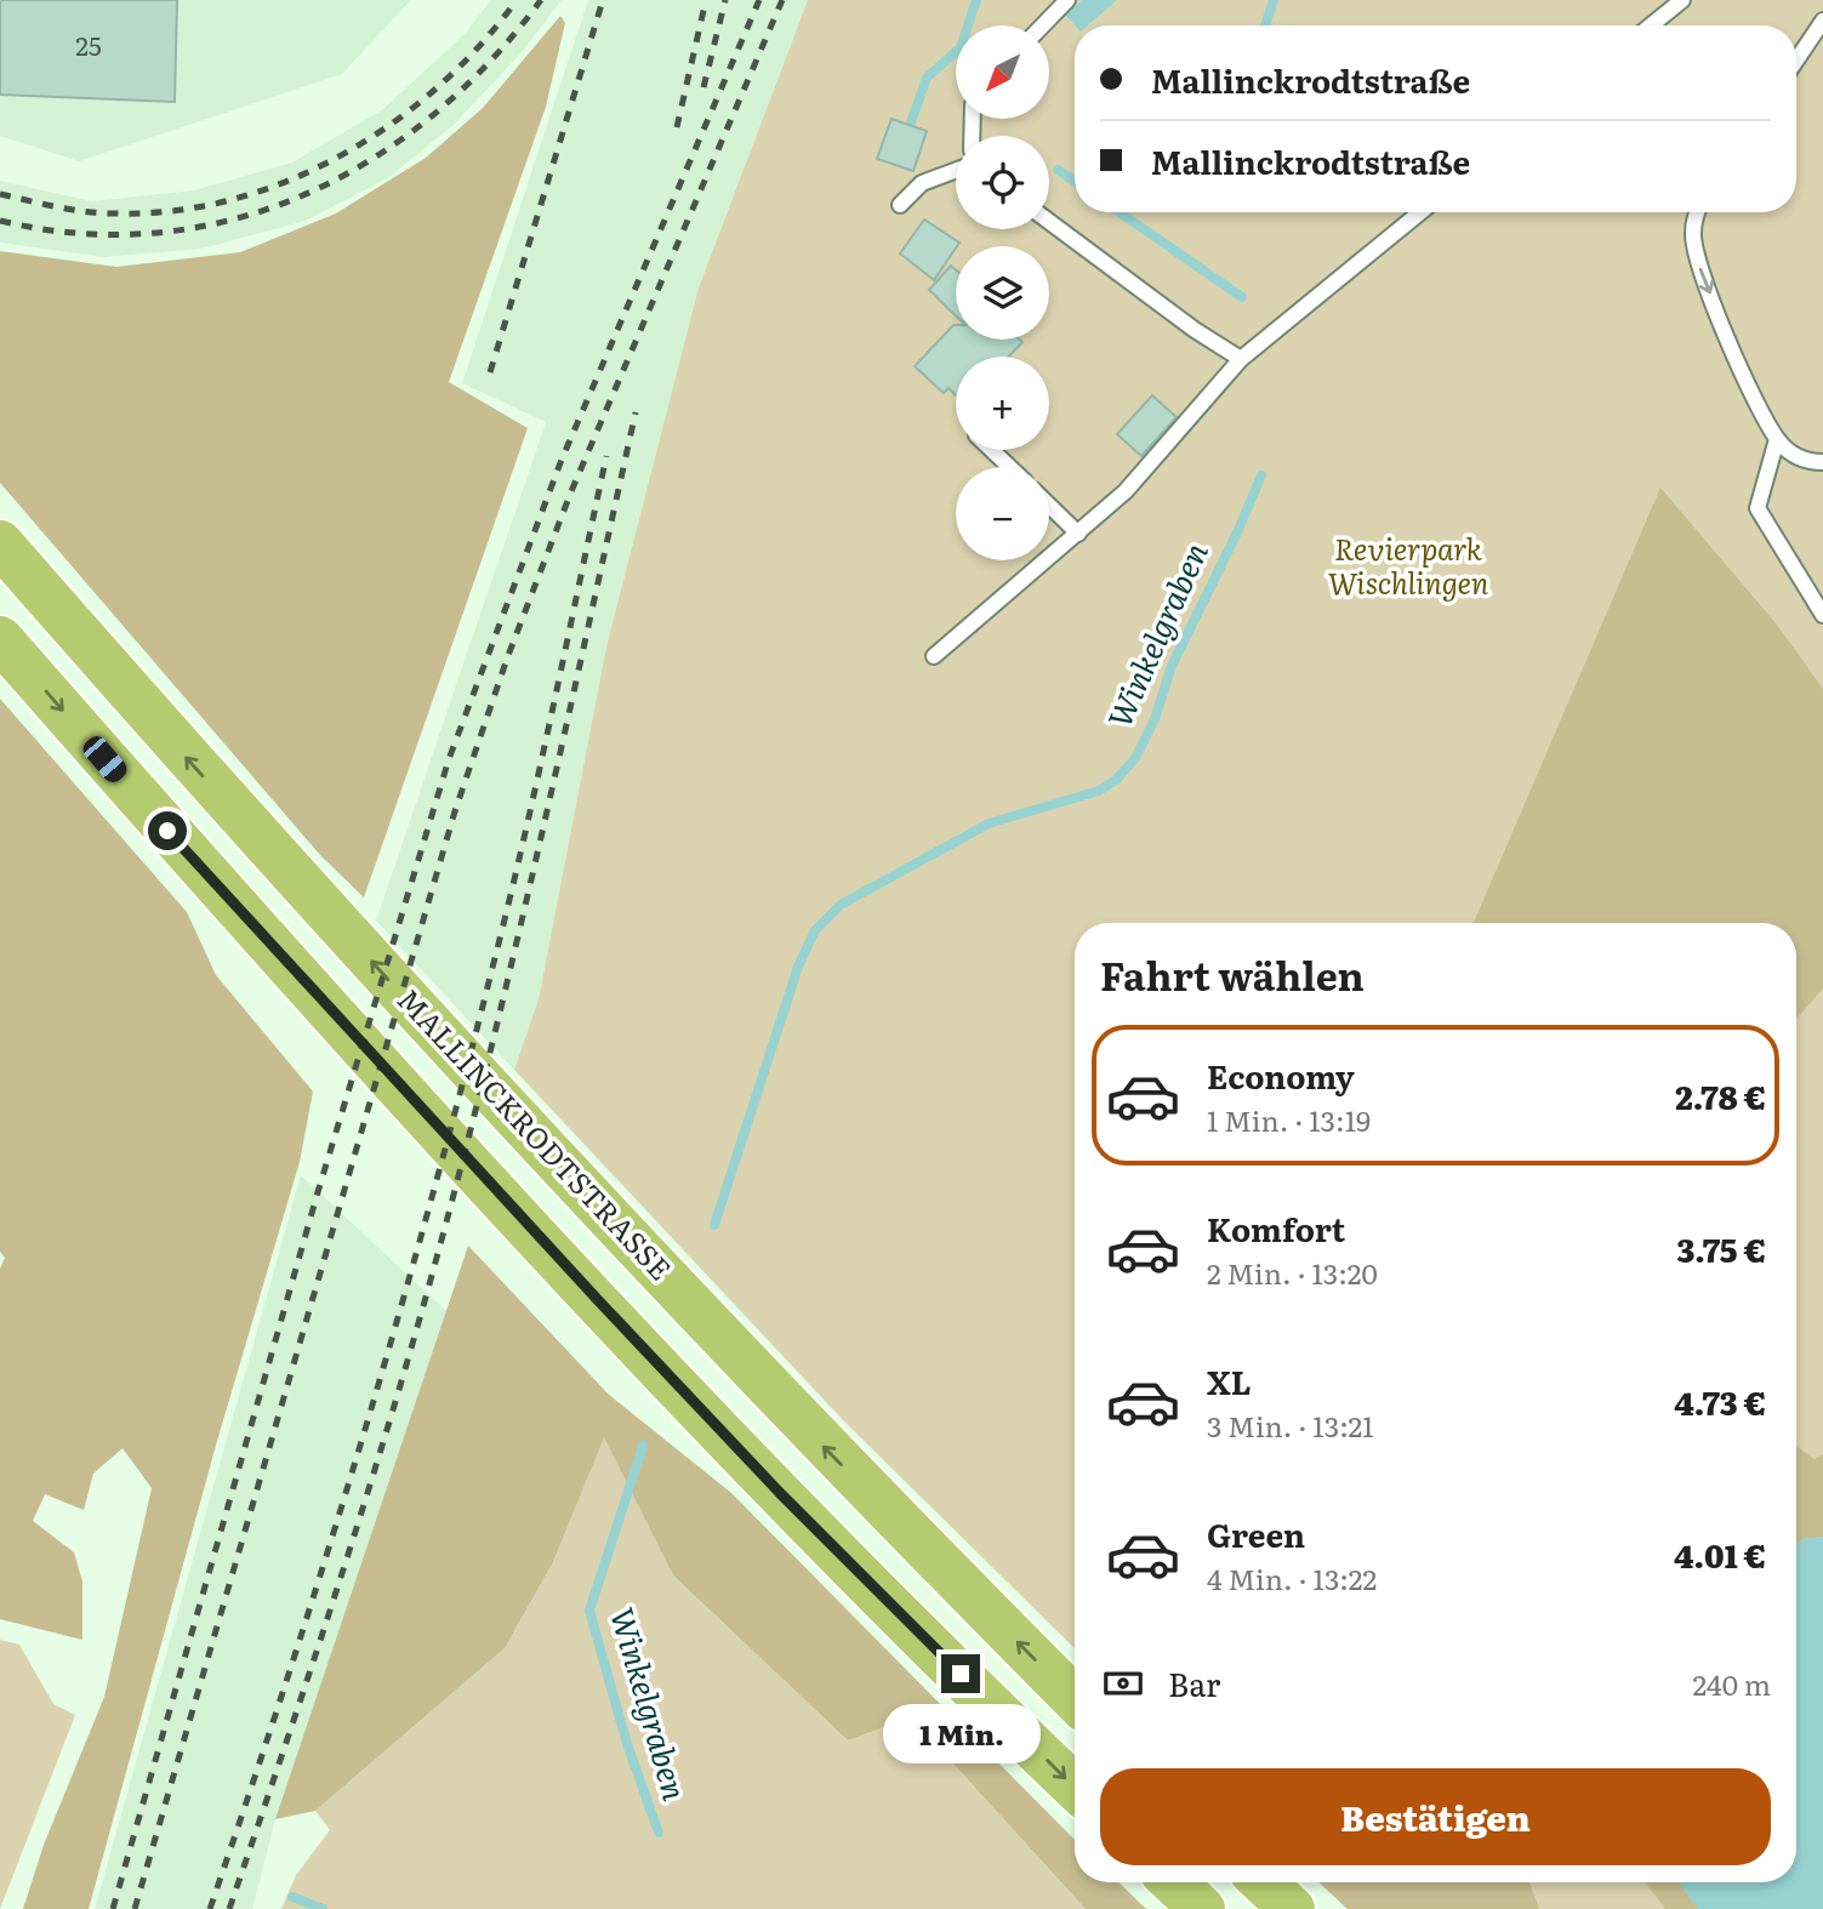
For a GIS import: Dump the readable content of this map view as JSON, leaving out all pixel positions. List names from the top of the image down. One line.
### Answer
{"streets":{"highway":["MALLINCKRODTSTRASSE"]},"water":["Winkelgraben"],"parks":["Revierpark Wischlingen"],"house_numbers":["25"],"north":"bottom left","page":{"map_buttons":["+","−"],"banner":["Mallinckrodtstraße","Mallinckrodtstraße"],"heading":"Fahrt wählen","list":[{"name":"Economy","note":"1 Min. · 13:19","value":"2.78 €"},{"name":"Komfort","note":"2 Min. · 13:20","value":"3.75 €"},{"name":"XL","note":"3 Min. · 13:21","value":"4.73 €"},{"name":"Green","note":"4 Min. · 13:22","value":"4.01 €"}],"pay":["Bar","240 m"],"bubble":"1 Min.","buttons":"Bestätigen"}}
